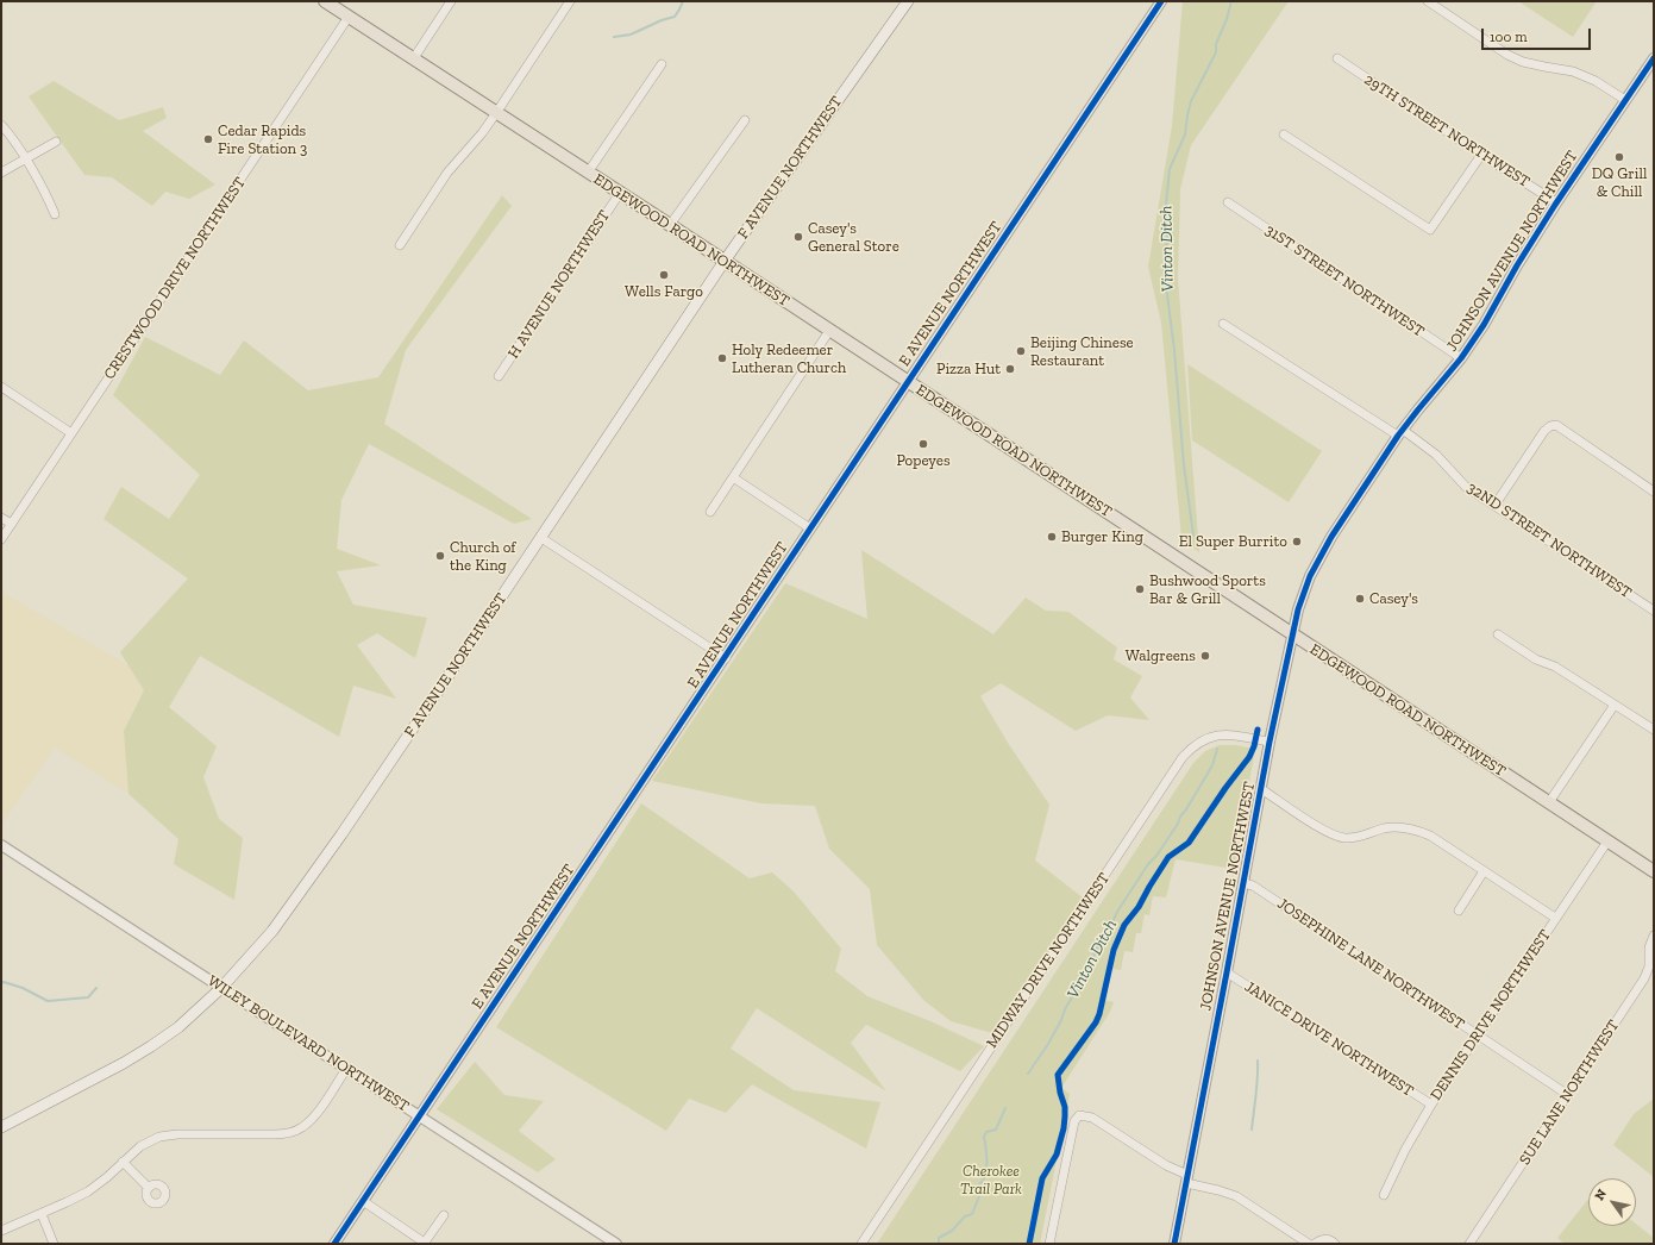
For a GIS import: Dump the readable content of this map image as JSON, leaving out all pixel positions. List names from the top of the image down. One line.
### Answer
{"streets":{"main road":["F AVENUE NORTHWEST","EDGEWOOD ROAD NORTHWEST"],"street":["29TH STREET NORTHWEST","JOHNSON AVENUE NORTHWEST","CRESTWOOD DRIVE NORTHWEST","31ST STREET NORTHWEST","H AVENUE NORTHWEST","E AVENUE NORTHWEST","32ND STREET NORTHWEST","MIDWAY DRIVE NORTHWEST","JOSEPHINE LANE NORTHWEST","DENNIS DRIVE NORTHWEST","JANICE DRIVE NORTHWEST","WILEY BOULEVARD NORTHWEST","SUE LANE NORTHWEST"]},"crossings":[["29TH STREET NORTHWEST","JOHNSON AVENUE NORTHWEST"],["F AVENUE NORTHWEST","EDGEWOOD ROAD NORTHWEST"],["F AVENUE NORTHWEST","WILEY BOULEVARD NORTHWEST"],["EDGEWOOD ROAD NORTHWEST","JOHNSON AVENUE NORTHWEST"],["EDGEWOOD ROAD NORTHWEST","CRESTWOOD DRIVE NORTHWEST"],["EDGEWOOD ROAD NORTHWEST","H AVENUE NORTHWEST"],["EDGEWOOD ROAD NORTHWEST","E AVENUE NORTHWEST"],["EDGEWOOD ROAD NORTHWEST","DENNIS DRIVE NORTHWEST"],["JOHNSON AVENUE NORTHWEST","31ST STREET NORTHWEST"],["JOHNSON AVENUE NORTHWEST","32ND STREET NORTHWEST"],["JOHNSON AVENUE NORTHWEST","MIDWAY DRIVE NORTHWEST"],["JOHNSON AVENUE NORTHWEST","JOSEPHINE LANE NORTHWEST"],["JOHNSON AVENUE NORTHWEST","JANICE DRIVE NORTHWEST"],["E AVENUE NORTHWEST","WILEY BOULEVARD NORTHWEST"],["JOSEPHINE LANE NORTHWEST","DENNIS DRIVE NORTHWEST"],["JOSEPHINE LANE NORTHWEST","SUE LANE NORTHWEST"],["DENNIS DRIVE NORTHWEST","JANICE DRIVE NORTHWEST"]],"water":["Vinton Ditch"],"parks":["Cherokee Trail Park"],"places":["Cedar Rapids Fire Station 3","DQ Grill & Chill","Casey's General Store","Wells Fargo","Beijing Chinese Restaurant","Holy Redeemer Lutheran Church","Pizza Hut","Popeyes","Burger King","El Super Burrito","Church of the King","Bushwood Sports Bar & Grill","Casey's","Walgreens"],"scale_bar":"100 m","north":"top left"}
